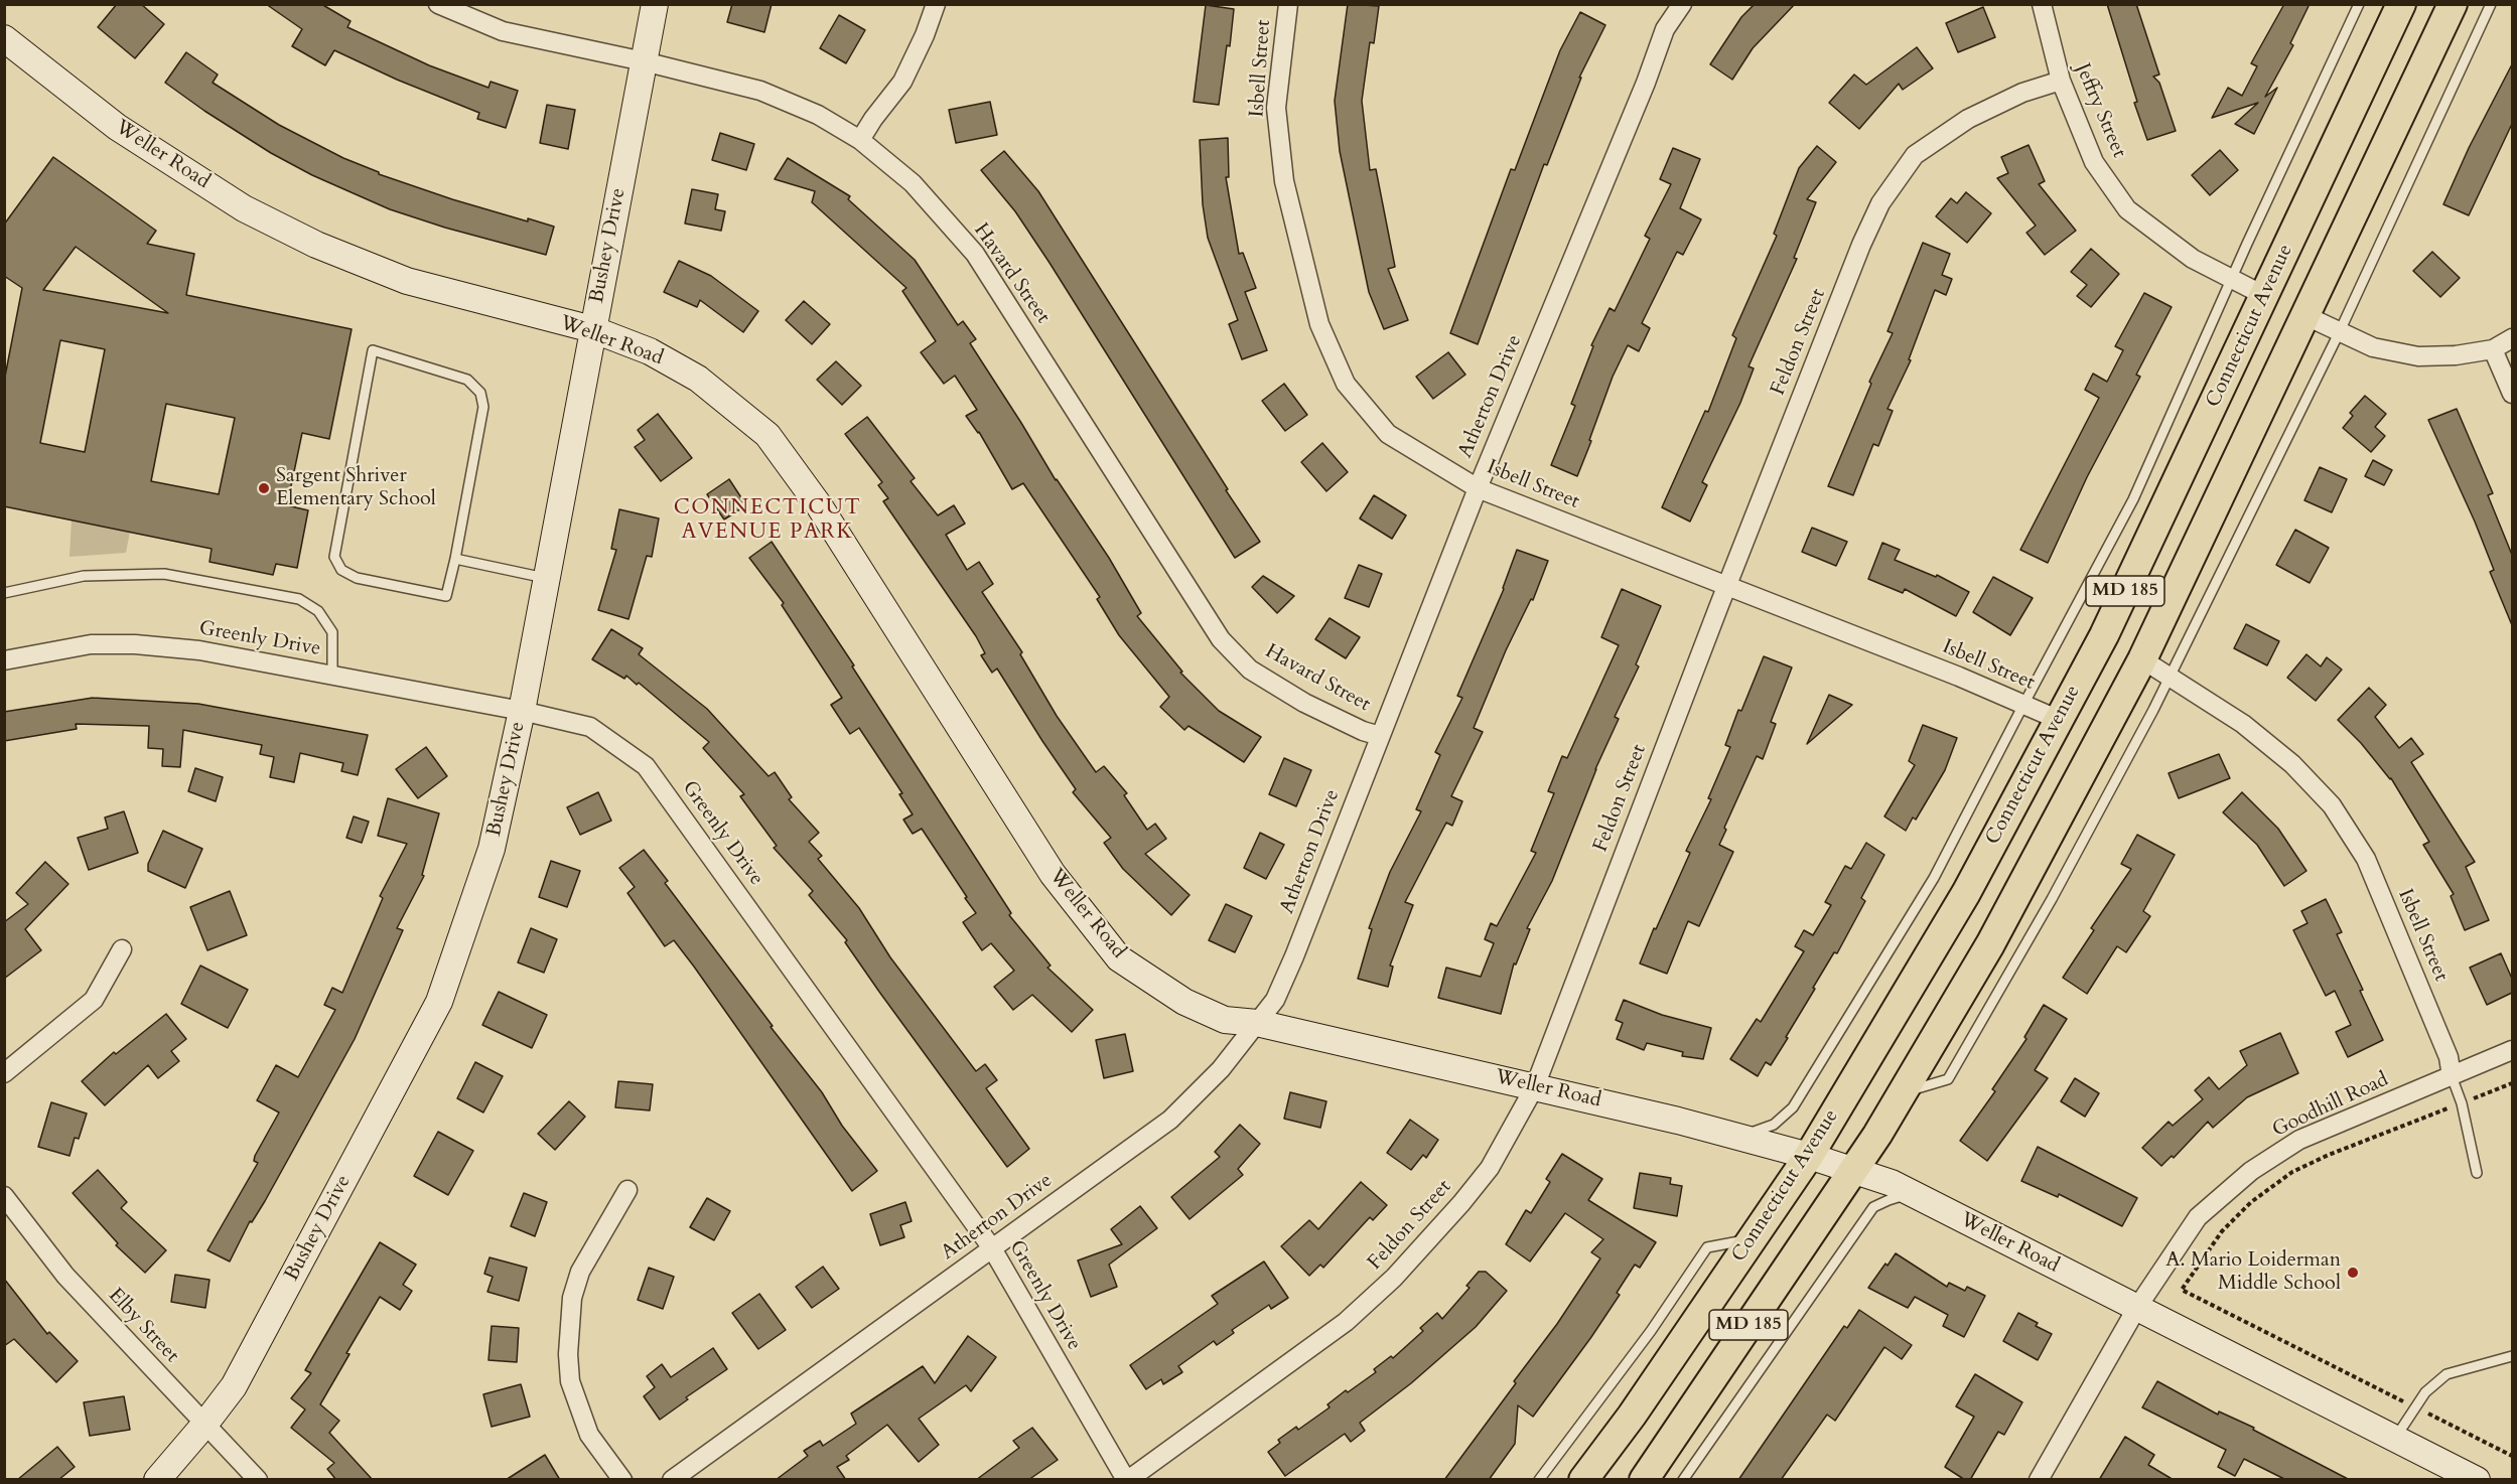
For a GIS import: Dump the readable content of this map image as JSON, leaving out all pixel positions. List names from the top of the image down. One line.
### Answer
{"streets":{"main road":["Connecticut Avenue","MD 185"],"street":["Isbell Street","Jeffry Street","Weller Road","Bushey Drive","Havard Street","Feldon Street","Atherton Drive","Greenly Drive","Goodhill Road","Elby Street"]},"crossings":[["Isbell Street","Connecticut Avenue"],["Isbell Street","Feldon Street"],["Isbell Street","Atherton Drive"],["Isbell Street","MD 185"],["Isbell Street","Goodhill Road"],["Jeffry Street","Connecticut Avenue"],["Jeffry Street","Feldon Street"],["Weller Road","Bushey Drive"],["Weller Road","Connecticut Avenue"],["Weller Road","Feldon Street"],["Weller Road","Atherton Drive"],["Weller Road","MD 185"],["Weller Road","Goodhill Road"],["Bushey Drive","Havard Street"],["Bushey Drive","Greenly Drive"],["Bushey Drive","Elby Street"],["Havard Street","Atherton Drive"],["Feldon Street","Greenly Drive"],["Atherton Drive","Greenly Drive"]],"districts":["CONNECTICUT AVENUE PARK"],"places":["Sargent Shriver Elementary School","A. Mario Loiderman Middle School"]}
